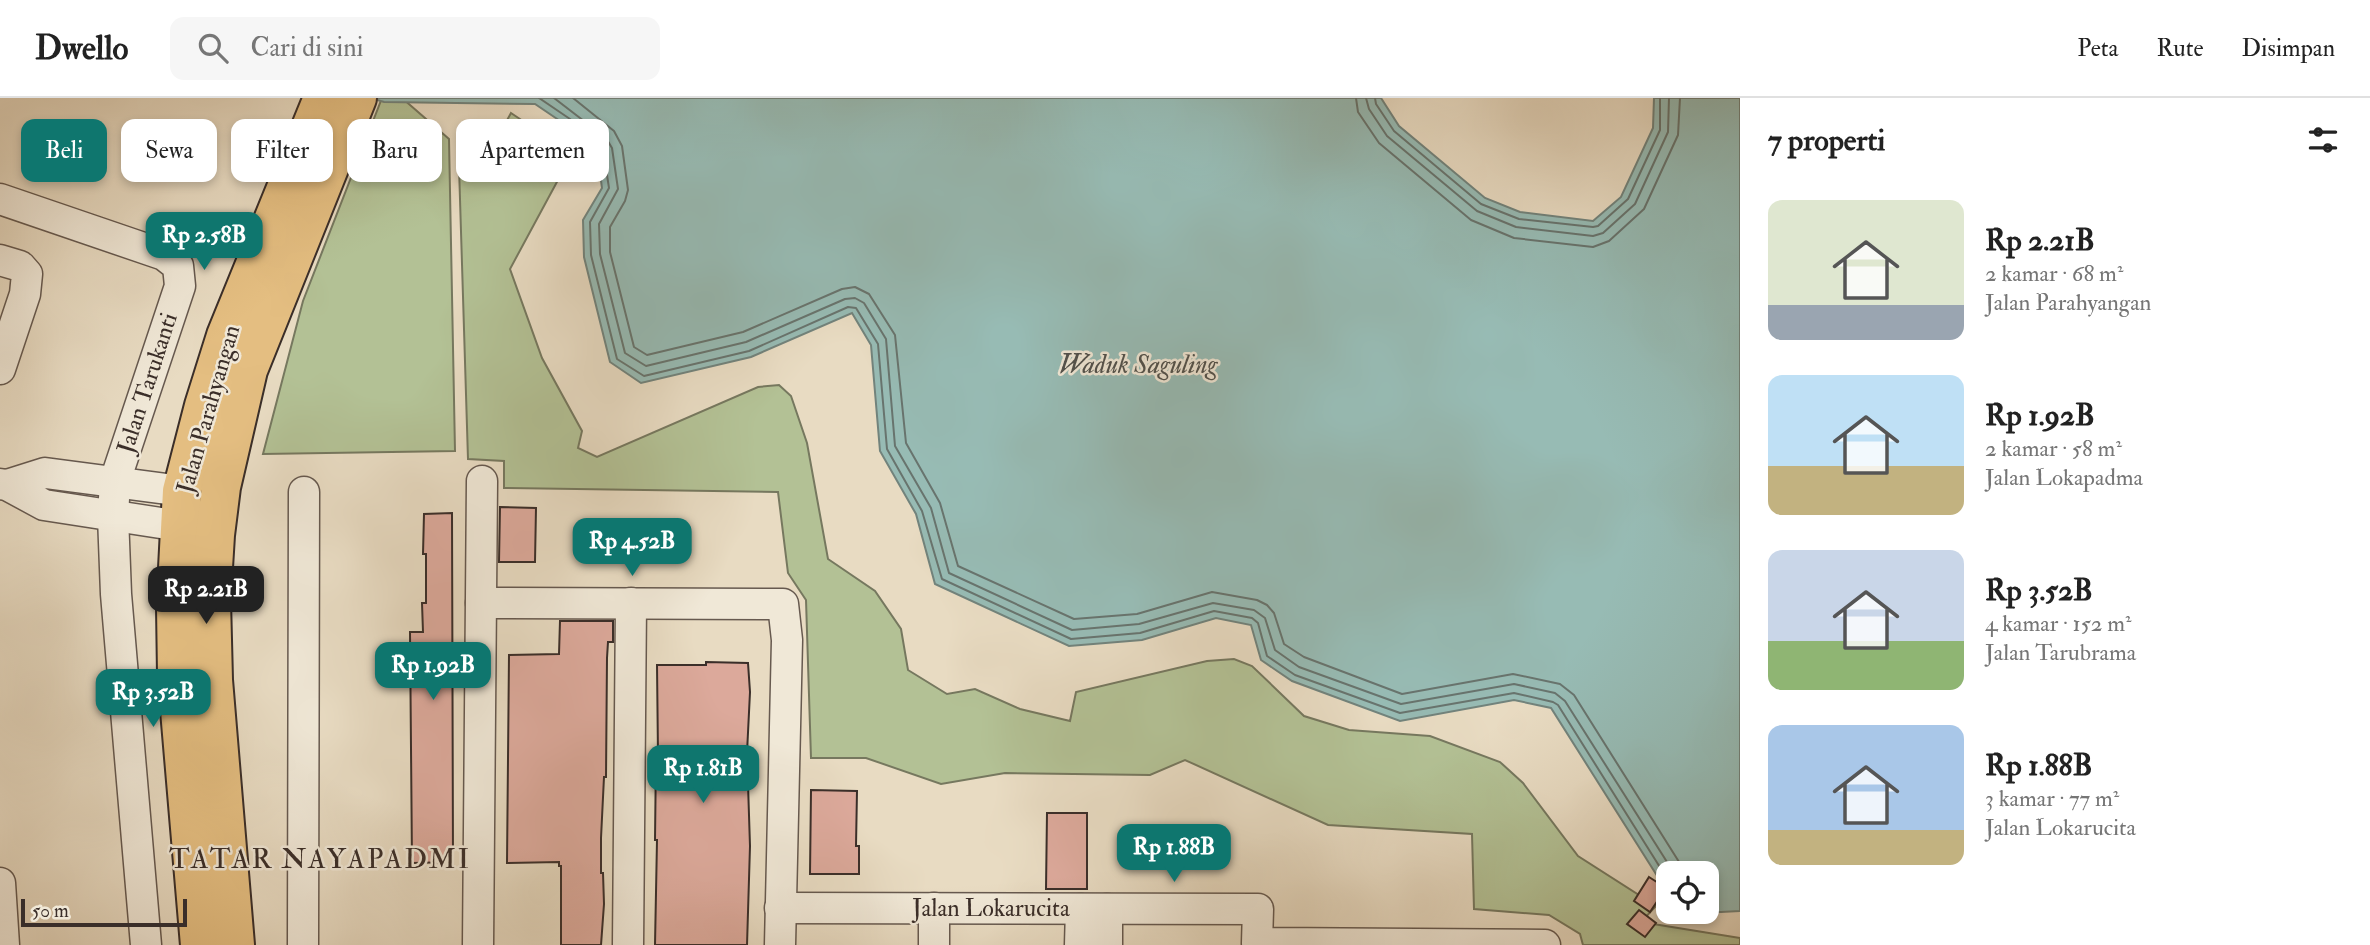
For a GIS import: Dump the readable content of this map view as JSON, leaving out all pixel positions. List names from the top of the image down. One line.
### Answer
{"streets":{"main road":["Jalan Parahyangan"],"street":["Jalan Tarukanti","Jalan Lokarucita"]},"districts":["TATAR NAYAPADMI"],"water":["Waduk Saguling"],"scale_bar":"50 m","page":{"header":"Dwello","search":"Cari di sini","nav":["Peta","Rute","Disimpan"],"heading":"7 properti","chip":["Beli","Sewa","Filter","Baru","Apartemen"],"list":[{"name":"Rp 2.21B","note":"2 kamar · 68 m² · Jalan Parahyangan"},{"name":"Rp 1.92B","note":"2 kamar · 58 m² · Jalan Lokapadma"},{"name":"Rp 3.52B","note":"4 kamar · 152 m² · Jalan Tarubrama"},{"name":"Rp 1.88B","note":"3 kamar · 77 m² · Jalan Lokarucita"}],"price":["Rp 2.58B","Rp 4.52B","Rp 2.21B","Rp 1.92B","Rp 3.52B","Rp 1.81B","Rp 1.88B"],"scale":"50 m"}}
